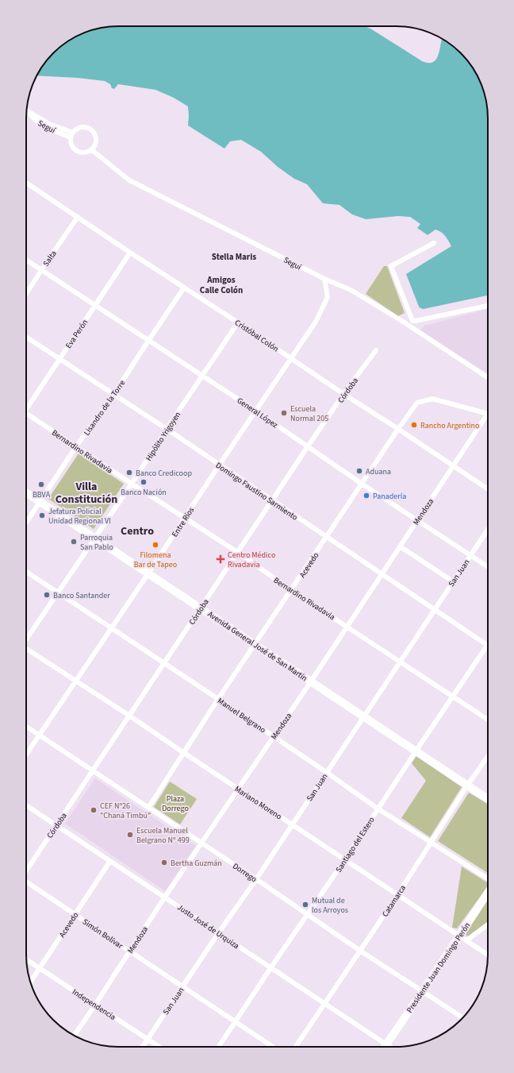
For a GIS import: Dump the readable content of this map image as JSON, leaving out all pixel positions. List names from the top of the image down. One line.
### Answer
{"streets":{"main road":["Avenida General José de San Martín","Presidente Juan Domingo Perón"],"street":["Seguí","Salta","Eva Perón","Cristóbal Colón","Córdoba","Lisandro de la Torre","General López","Hipólito Yrigoyen","Bernardino Rivadavia","Domingo Faustino Sarmiento","Mendoza","Entre Ríos","Acevedo","San Juan","Manuel Belgrano","Mariano Moreno","Santiago del Estero","Dorrego","Catamarca","Justo José de Urquiza","Simón Bolívar","Independencia"]},"crossings":[["Seguí","Entre Ríos"],["Salta","Cristóbal Colón"],["Salta","General López"],["Eva Perón","Cristóbal Colón"],["Eva Perón","General López"],["Eva Perón","Domingo Faustino Sarmiento"],["Cristóbal Colón","Córdoba"],["Cristóbal Colón","Lisandro de la Torre"],["Cristóbal Colón","Hipólito Yrigoyen"],["Cristóbal Colón","Mendoza"],["Cristóbal Colón","Entre Ríos"],["Cristóbal Colón","Acevedo"],["Córdoba","General López"],["Córdoba","Bernardino Rivadavia"],["Córdoba","Domingo Faustino Sarmiento"],["Córdoba","Avenida General José de San Martín"],["Córdoba","Manuel Belgrano"],["Córdoba","Mariano Moreno"],["Córdoba","Dorrego"],["Córdoba","Justo José de Urquiza"],["Lisandro de la Torre","General López"],["Lisandro de la Torre","Bernardino Rivadavia"],["Lisandro de la Torre","Domingo Faustino Sarmiento"],["Lisandro de la Torre","Avenida General José de San Martín"],["General López","Hipólito Yrigoyen"],["General López","Mendoza"],["General López","Entre Ríos"],["General López","Acevedo"],["General López","San Juan"],["Hipólito Yrigoyen","Bernardino Rivadavia"],["Hipólito Yrigoyen","Domingo Faustino Sarmiento"],["Hipólito Yrigoyen","Avenida General José de San Martín"],["Hipólito Yrigoyen","Manuel Belgrano"],["Bernardino Rivadavia","Mendoza"],["Bernardino Rivadavia","Entre Ríos"],["Bernardino Rivadavia","Acevedo"],["Bernardino Rivadavia","San Juan"],["Bernardino Rivadavia","Santiago del Estero"],["Domingo Faustino Sarmiento","Mendoza"],["Domingo Faustino Sarmiento","Entre Ríos"],["Domingo Faustino Sarmiento","Acevedo"],["Domingo Faustino Sarmiento","San Juan"],["Mendoza","Avenida General José de San Martín"],["Mendoza","Manuel Belgrano"],["Mendoza","Mariano Moreno"],["Mendoza","Dorrego"],["Mendoza","Justo José de Urquiza"],["Mendoza","Simón Bolívar"],["Mendoza","Independencia"],["Entre Ríos","Avenida General José de San Martín"],["Entre Ríos","Manuel Belgrano"],["Entre Ríos","Mariano Moreno"],["Entre Ríos","Dorrego"],["Acevedo","Avenida General José de San Martín"],["Acevedo","Manuel Belgrano"],["Acevedo","Mariano Moreno"],["Acevedo","Dorrego"],["Acevedo","Justo José de Urquiza"],["Acevedo","Simón Bolívar"],["Acevedo","Independencia"],["San Juan","Avenida General José de San Martín"],["San Juan","Manuel Belgrano"],["San Juan","Mariano Moreno"],["San Juan","Dorrego"],["San Juan","Justo José de Urquiza"],["San Juan","Simón Bolívar"],["San Juan","Independencia"],["Avenida General José de San Martín","Santiago del Estero"],["Avenida General José de San Martín","Catamarca"],["Manuel Belgrano","Santiago del Estero"],["Manuel Belgrano","Catamarca"],["Mariano Moreno","Santiago del Estero"],["Mariano Moreno","Catamarca"],["Mariano Moreno","Presidente Juan Domingo Perón"],["Santiago del Estero","Dorrego"],["Santiago del Estero","Justo José de Urquiza"],["Santiago del Estero","Simón Bolívar"],["Dorrego","Catamarca"],["Dorrego","Presidente Juan Domingo Perón"],["Catamarca","Justo José de Urquiza"],["Justo José de Urquiza","Presidente Juan Domingo Perón"]],"districts":["Stella Maris","Amigos Calle Colón","Villa Constitución","Centro"],"parks":["Plaza Dorrego"],"places":{"other":["Escuela Normal 205","Rancho Argentino","Aduana","Banco Credicoop","Banco Nación","BBVA","Panadería","Jefatura Policial Unidad Regional VI","Parroquia San Pablo","Filomena Bar de Tapeo","Banco Santander","CEF Nº26 \"Chaná Timbú\"","Escuela Manuel Belgrano Nº 499","Bertha Guzmán","Mutual de los Arroyos"],"health":["Centro Médico Rivadavia"]}}
